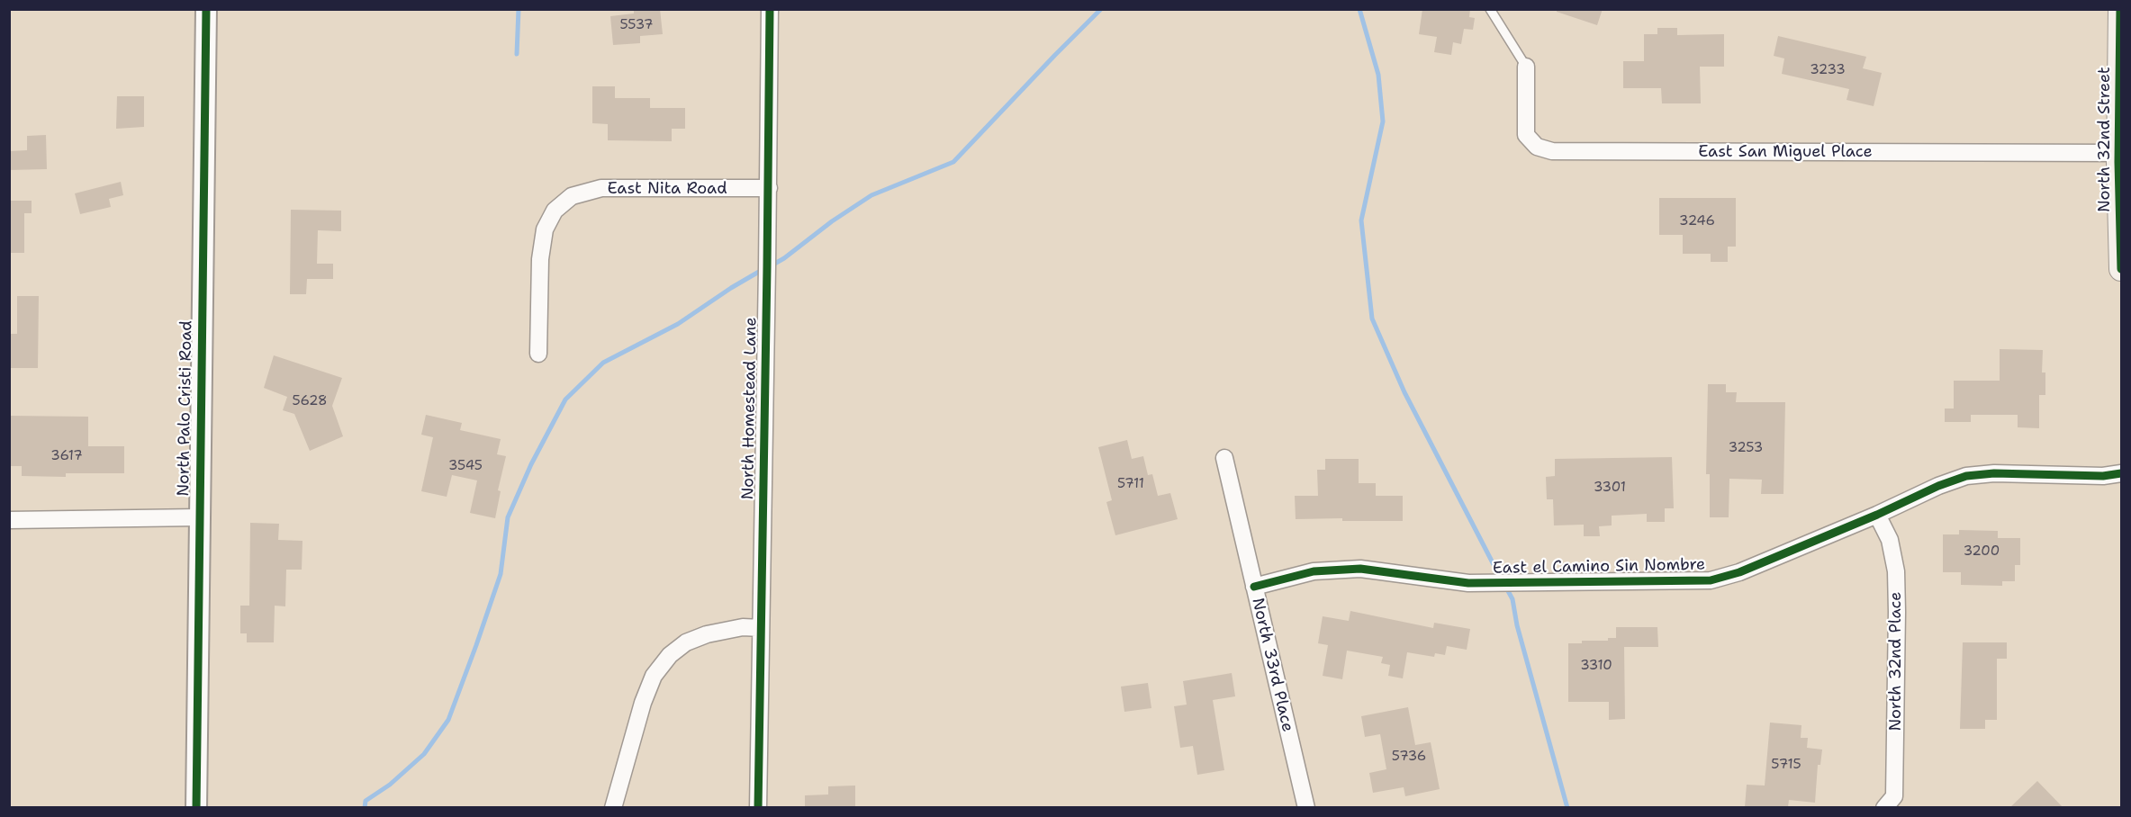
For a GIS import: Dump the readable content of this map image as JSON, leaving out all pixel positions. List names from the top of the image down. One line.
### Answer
{"streets":{"main road":["North 32nd Street"],"street":["East San Miguel Place","East Nita Road","North Palo Cristi Road","North Homestead Lane","East el Camino Sin Nombre","North 32nd Place","North 33rd Place"]},"crossings":[["North 32nd Street","East San Miguel Place"],["East Nita Road","North Homestead Lane"],["East el Camino Sin Nombre","North 32nd Place"],["East el Camino Sin Nombre","North 33rd Place"]],"house_numbers":["5537","3233","3246","5628","3253","3617","3545","5711","3301","3200","3310","5736","5715"]}
